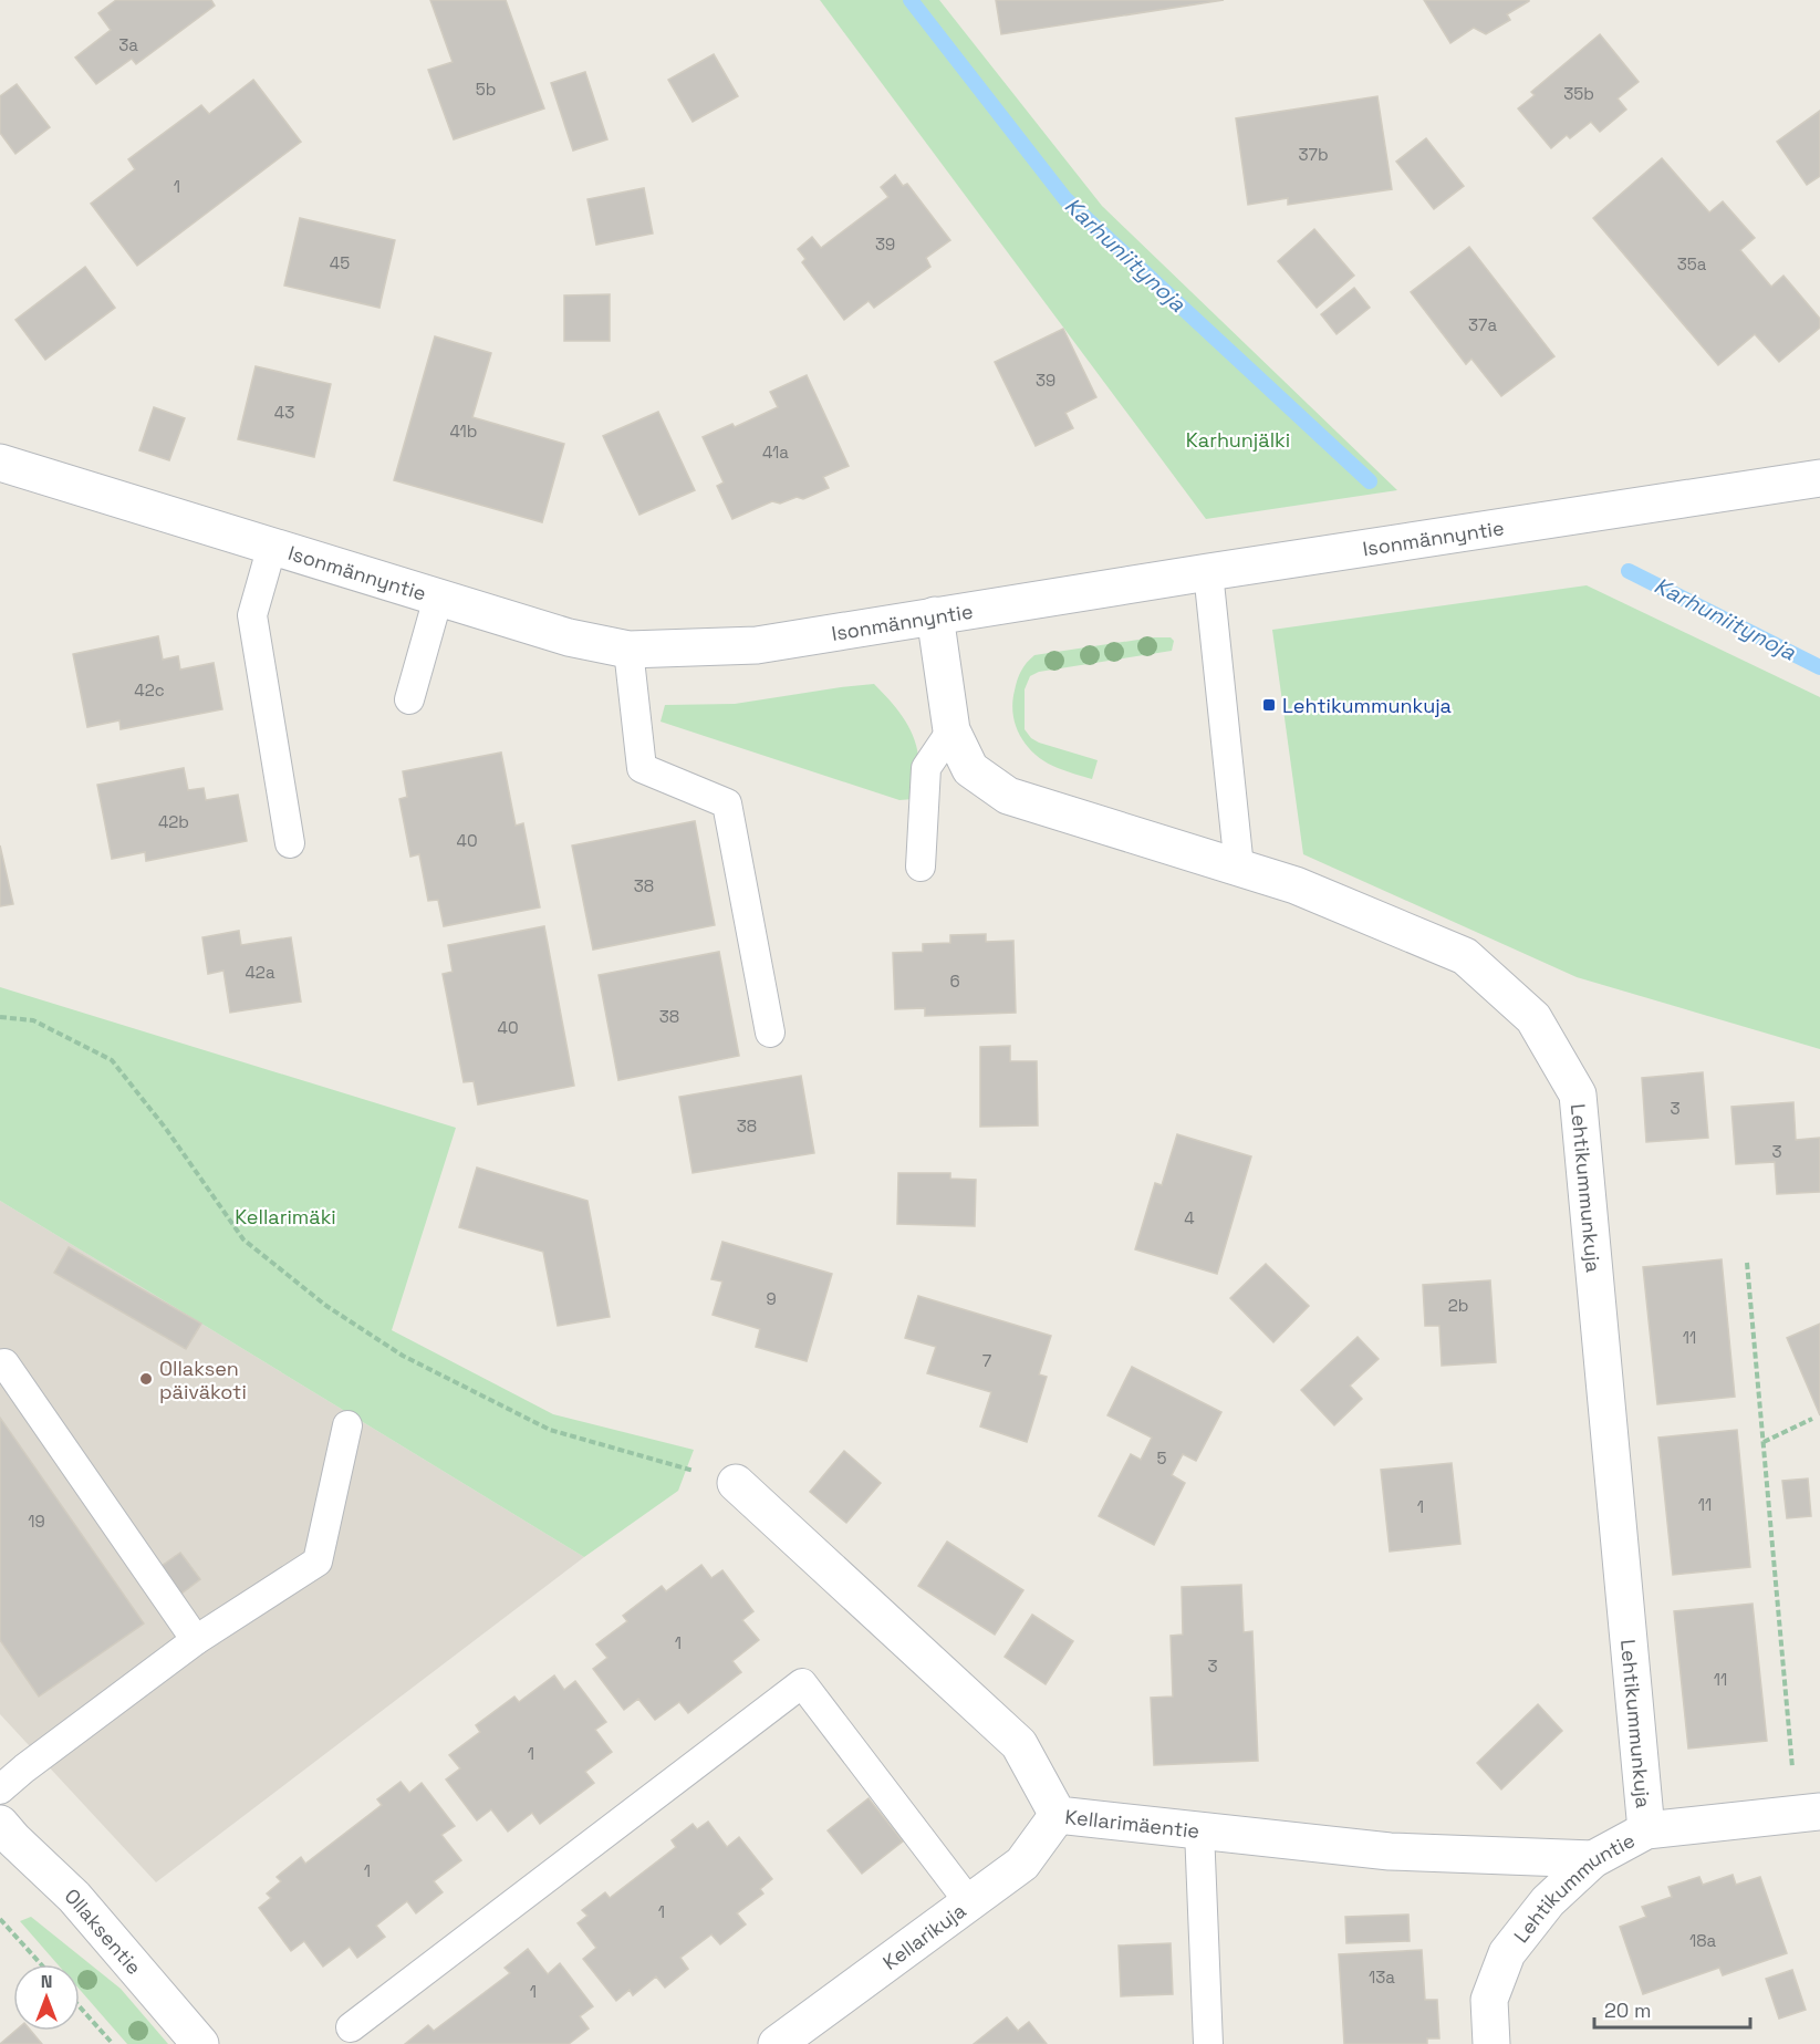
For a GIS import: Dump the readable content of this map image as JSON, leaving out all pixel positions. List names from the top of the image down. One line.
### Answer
{"streets":{"street":["Isonmännyntie","Lehtikummunkuja","Kellarimäentie","Lehtikummuntie","Ollaksentie","Kellarikuja"]},"crossings":[["Isonmännyntie","Lehtikummunkuja"],["Lehtikummunkuja","Lehtikummuntie"],["Kellarimäentie","Lehtikummuntie"],["Kellarimäentie","Kellarikuja"]],"water":["Karhuniitynoja"],"parks":["Karhunjälki","Kellarimäki"],"places":{"transit":["Lehtikummunkuja"],"other":["Ollaksen päiväkoti"]},"house_numbers":["3a","5b","35b","37b","1","39","45","35a","37a","39","43","41b","41a","42c","42b","40","38","42a","6","38","40","3","38","3","4","9","2b","11","7","5","11","1","19","1","3","11","1","1","1","18a","13a","1"],"scale_bar":"20 m","north":"top"}
